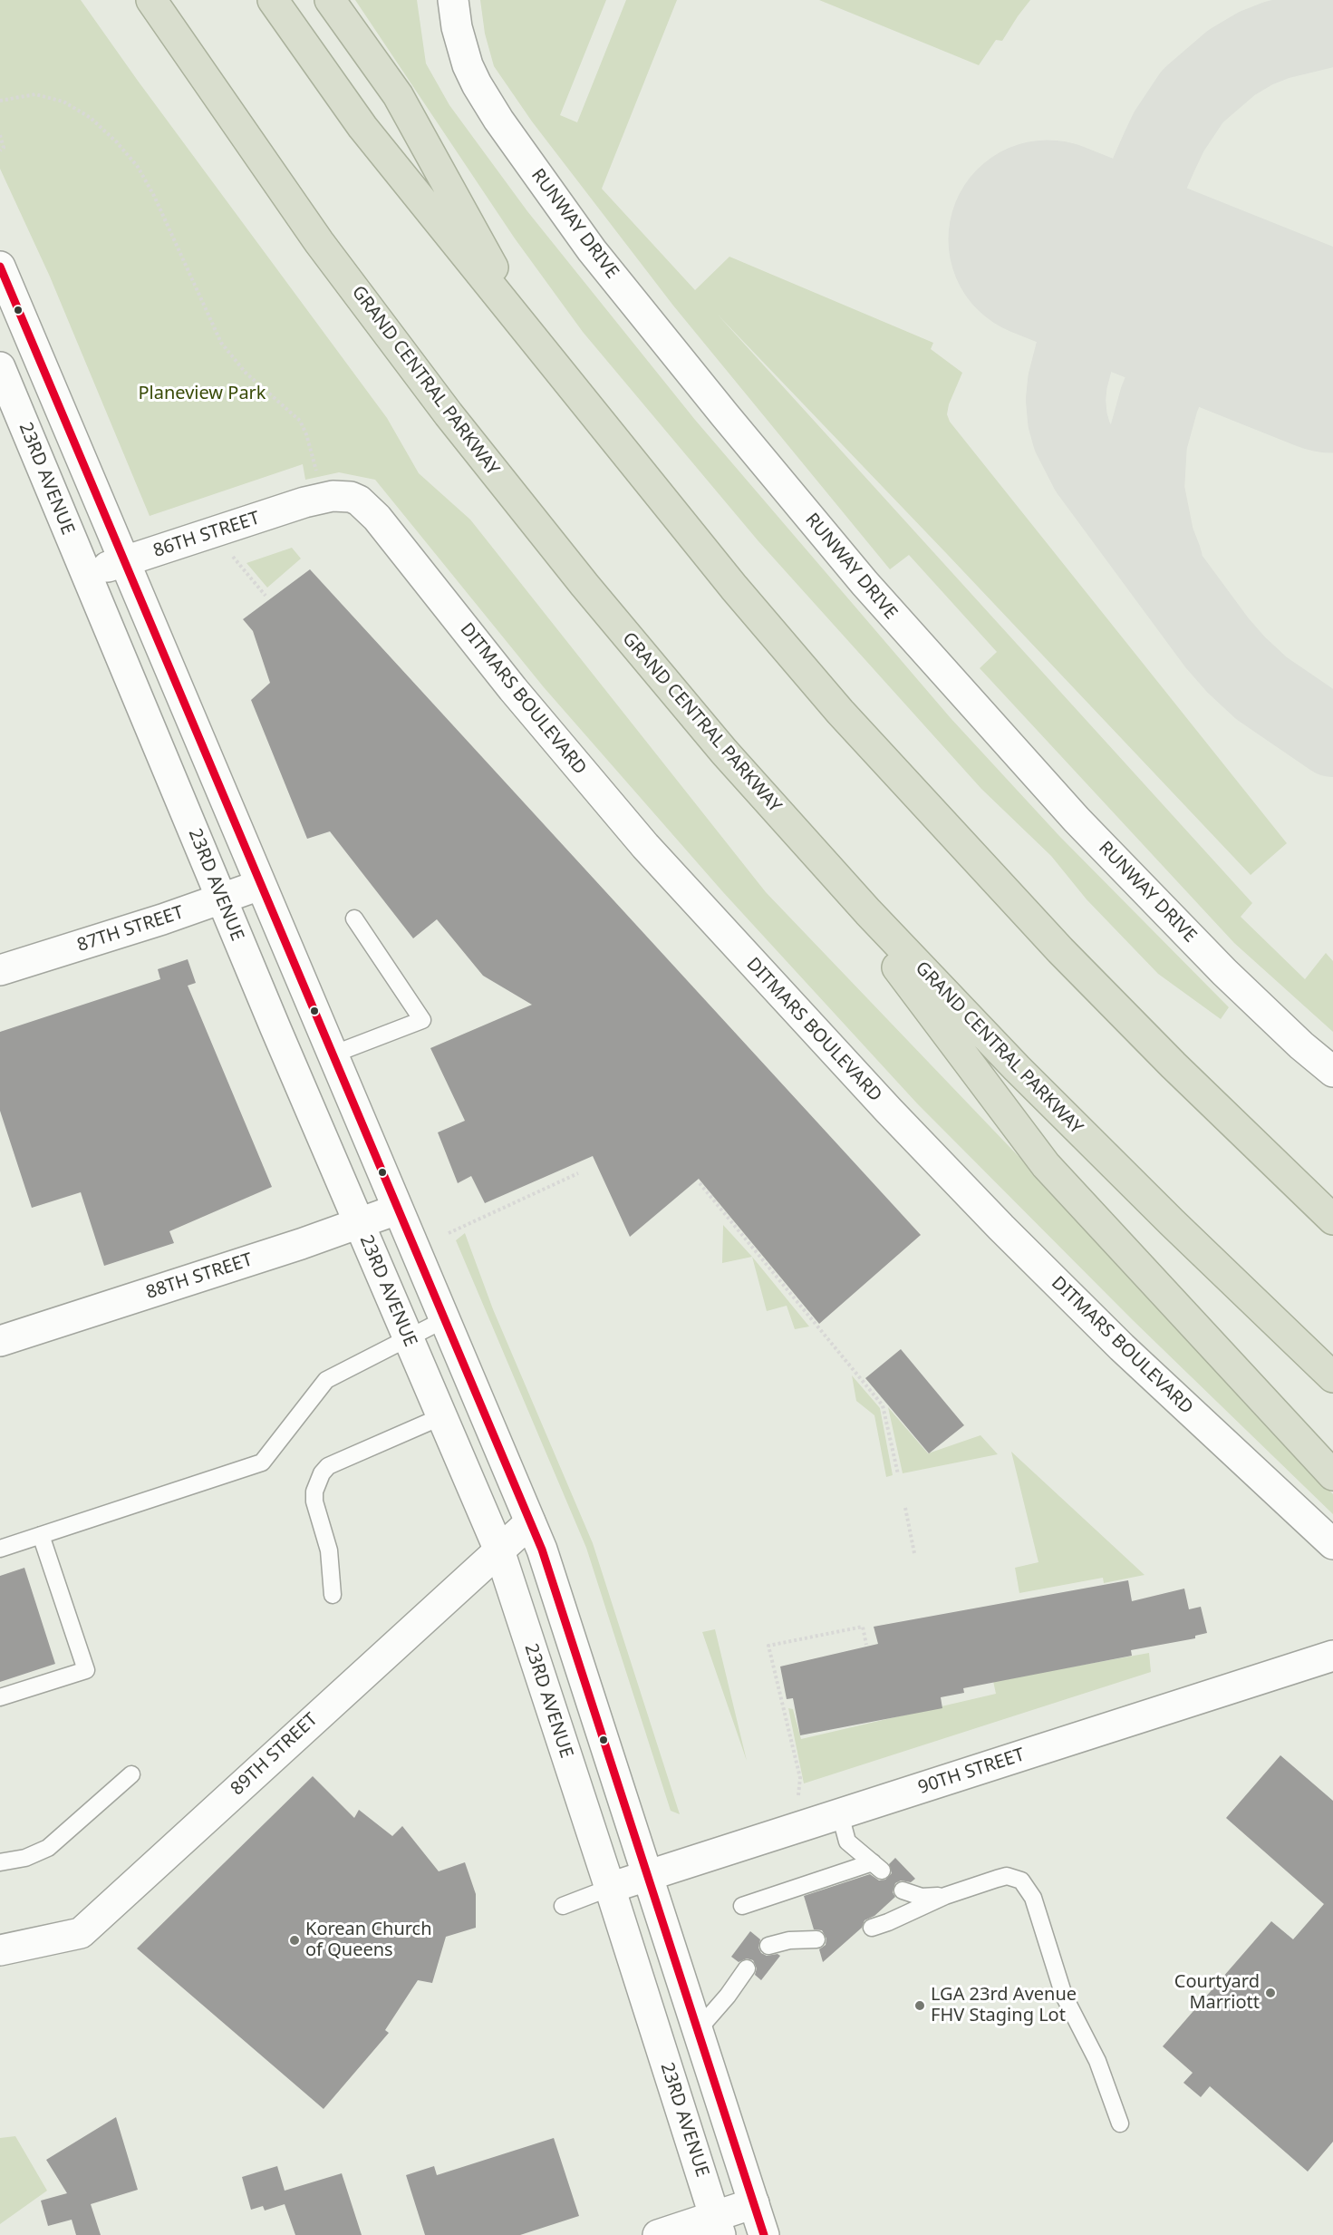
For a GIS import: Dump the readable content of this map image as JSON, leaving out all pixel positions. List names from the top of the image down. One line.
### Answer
{"streets":{"highway":["GRAND CENTRAL PARKWAY"],"street":["RUNWAY DRIVE","23RD AVENUE","86TH STREET","DITMARS BOULEVARD","87TH STREET","88TH STREET","89TH STREET","90TH STREET"]},"crossings":[["23RD AVENUE","86TH STREET"],["23RD AVENUE","87TH STREET"],["23RD AVENUE","88TH STREET"],["23RD AVENUE","89TH STREET"],["23RD AVENUE","90TH STREET"],["86TH STREET","DITMARS BOULEVARD"]],"parks":["Planeview Park"],"places":["Korean Church of Queens","Courtyard Marriott","LGA 23rd Avenue FHV Staging Lot"]}
